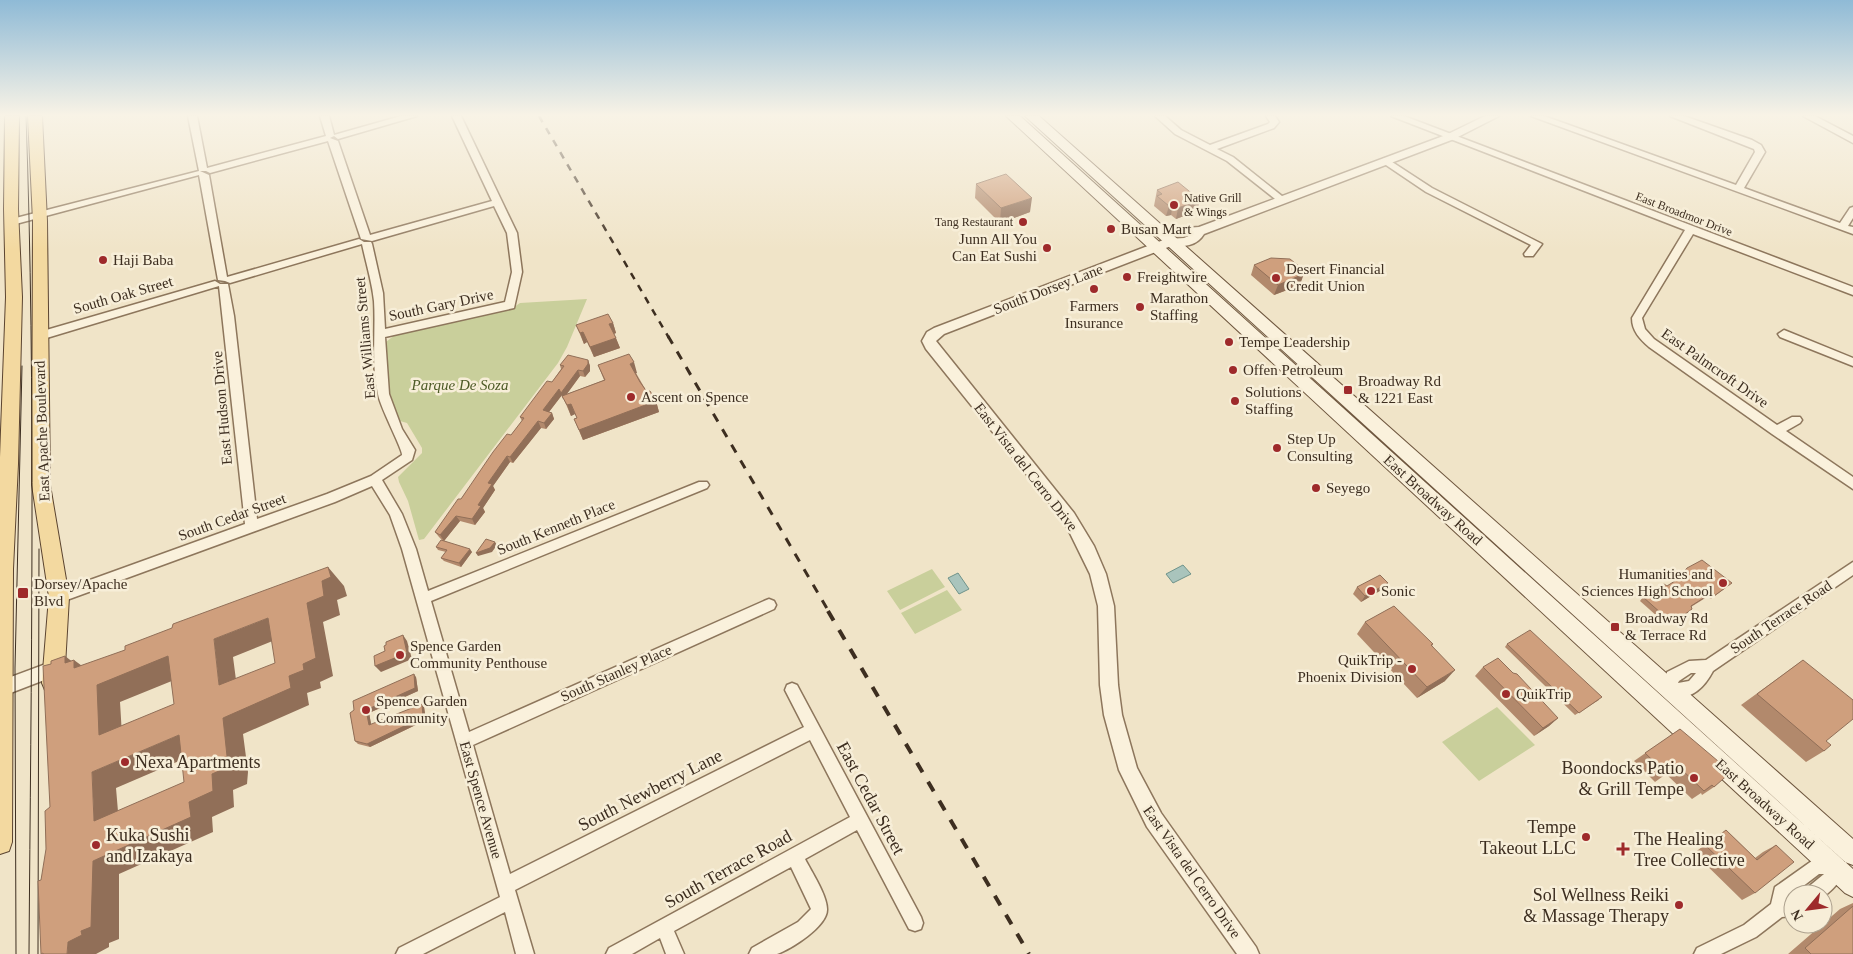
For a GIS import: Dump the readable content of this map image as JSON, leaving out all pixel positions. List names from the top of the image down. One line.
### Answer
{"streets":{"main road":["East Apache Boulevard","East Broadway Road"],"street":["East Broadmor Drive","South Dorsey Lane","South Oak Street","South Gary Drive","East Williams Street","East Palmcroft Drive","East Hudson Drive","East Vista del Cerro Drive","South Cedar Street","South Kenneth Place","South Terrace Road","South Stanley Place","South Newberry Lane","East Cedar Street","East Spence Avenue"]},"crossings":[["East Broadmor Drive","East Palmcroft Drive"],["South Dorsey Lane","East Vista del Cerro Drive"],["South Dorsey Lane","East Broadway Road"],["South Oak Street","South Gary Drive"],["South Oak Street","East Williams Street"],["South Oak Street","East Hudson Drive"],["South Oak Street","East Apache Boulevard"],["South Gary Drive","East Williams Street"],["East Williams Street","South Cedar Street"],["East Hudson Drive","South Cedar Street"],["East Apache Boulevard","South Cedar Street"],["East Broadway Road","South Terrace Road"],["South Cedar Street","East Spence Avenue"],["South Kenneth Place","East Spence Avenue"],["South Terrace Road","East Cedar Street"],["South Stanley Place","East Spence Avenue"],["South Newberry Lane","East Cedar Street"],["South Newberry Lane","East Spence Avenue"]],"parks":["Parque De Soza"],"places":{"other":["Native Grill & Wings","Tang Restaurant","Busan Mart","Junn All You Can Eat Sushi","Haji Baba","Freightwire","Desert Financial Credit Union","Farmers Insurance","Marathon Staffing","Tempe Leadership","Offen Petroleum","Ascent on Spence","Solutions Staffing","Step Up Consulting","Seyego","Humanities and Sciences High School","Sonic","Spence Garden Community Penthouse","QuikTrip - Phoenix Division","QuikTrip","Spence Garden Community","Nexa Apartments","Boondocks Patio & Grill Tempe","Tempe Takeout LLC","Kuka Sushi and Izakaya","Sol Wellness Reiki & Massage Therapy"],"transit":["Broadway Rd & 1221 East","Dorsey/Apache Blvd","Broadway Rd & Terrace Rd"],"health":["The Healing Tree Collective"]},"north":"bottom left"}
